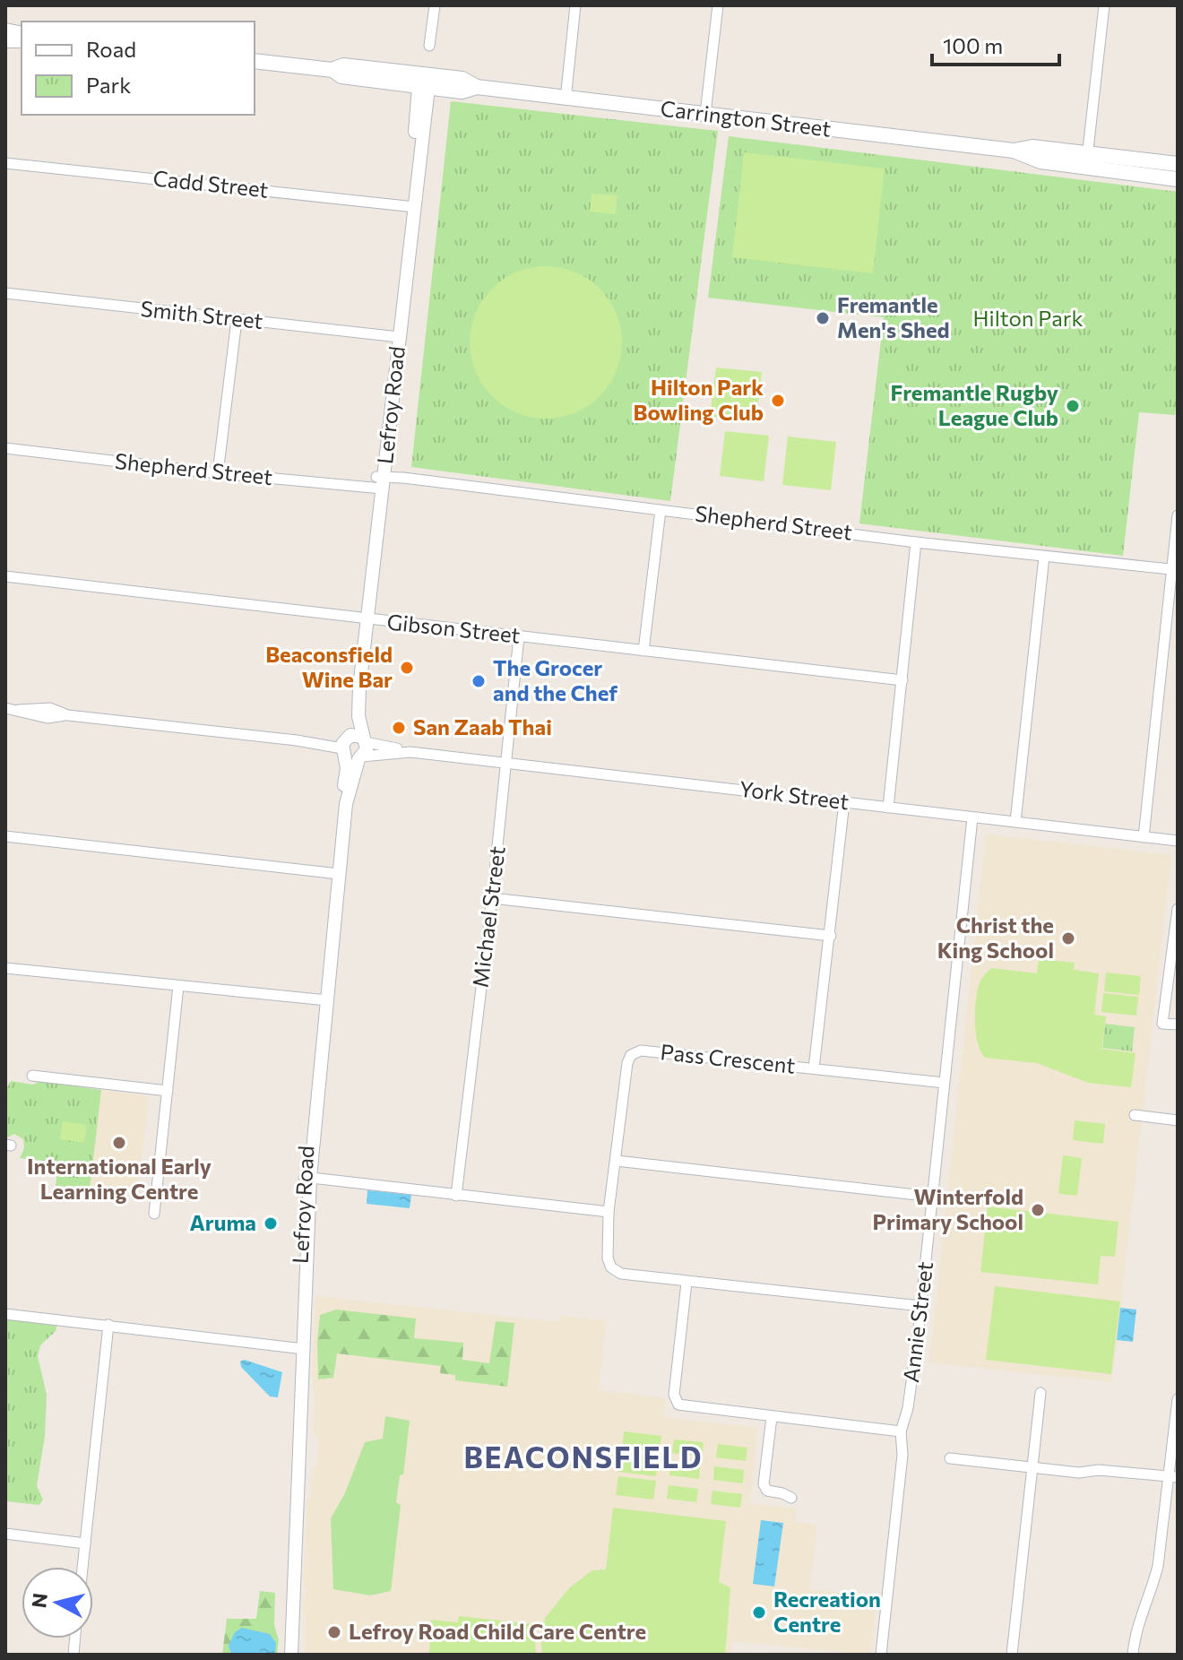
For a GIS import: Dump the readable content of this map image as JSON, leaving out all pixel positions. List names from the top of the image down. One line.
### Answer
{"streets":{"main road":["Carrington Street"],"street":["Cadd Street","Smith Street","Lefroy Road","Shepherd Street","Gibson Street","York Street","Michael Street","Pass Crescent","Annie Street"]},"crossings":[["Carrington Street","Lefroy Road"],["Cadd Street","Lefroy Road"],["Smith Street","Lefroy Road"],["Lefroy Road","Shepherd Street"],["Lefroy Road","Gibson Street"],["Lefroy Road","York Street"],["Gibson Street","Michael Street"],["York Street","Michael Street"],["York Street","Annie Street"],["Pass Crescent","Annie Street"]],"districts":["BEACONSFIELD"],"parks":["Hilton Park"],"places":["Fremantle Men's Shed","Hilton Park Bowling Club","Fremantle Rugby League Club","Beaconsfield Wine Bar","The Grocer and the Chef","San Zaab Thai","Christ the King School","International Early Learning Centre","Winterfold Primary School","Aruma","Recreation Centre","Lefroy Road Child Care Centre"],"legend":["Road","Park"],"scale_bar":"100 m","north":"left"}
